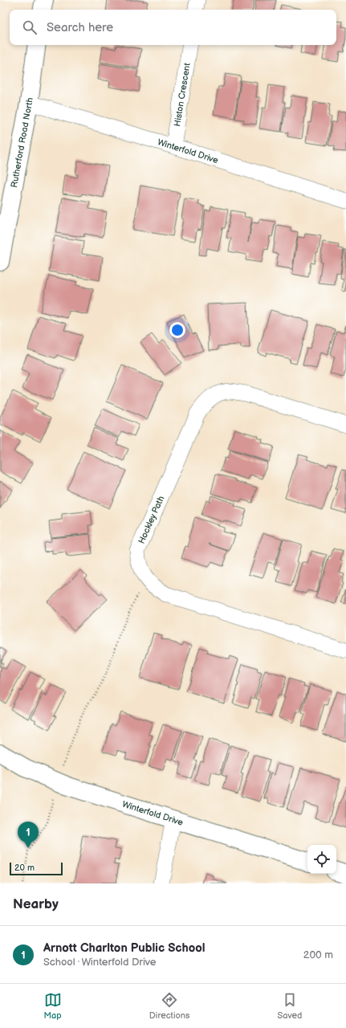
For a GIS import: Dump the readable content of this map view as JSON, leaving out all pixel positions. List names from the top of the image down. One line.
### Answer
{"streets":{"street":["Histon Crescent","Rutherford Road North","Winterfold Drive","Hockley Path"]},"crossings":[["Histon Crescent","Winterfold Drive"],["Rutherford Road North","Winterfold Drive"]],"scale_bar":"20 m","page":{"search":"Search here","pins":"1","scale":"20 m","heading":"Nearby","list":[{"mark":"1","name":"Arnott Charlton Public School","note":"School · Winterfold Drive","value":"200 m"}],"nav":["Map","Directions","Saved"]}}
